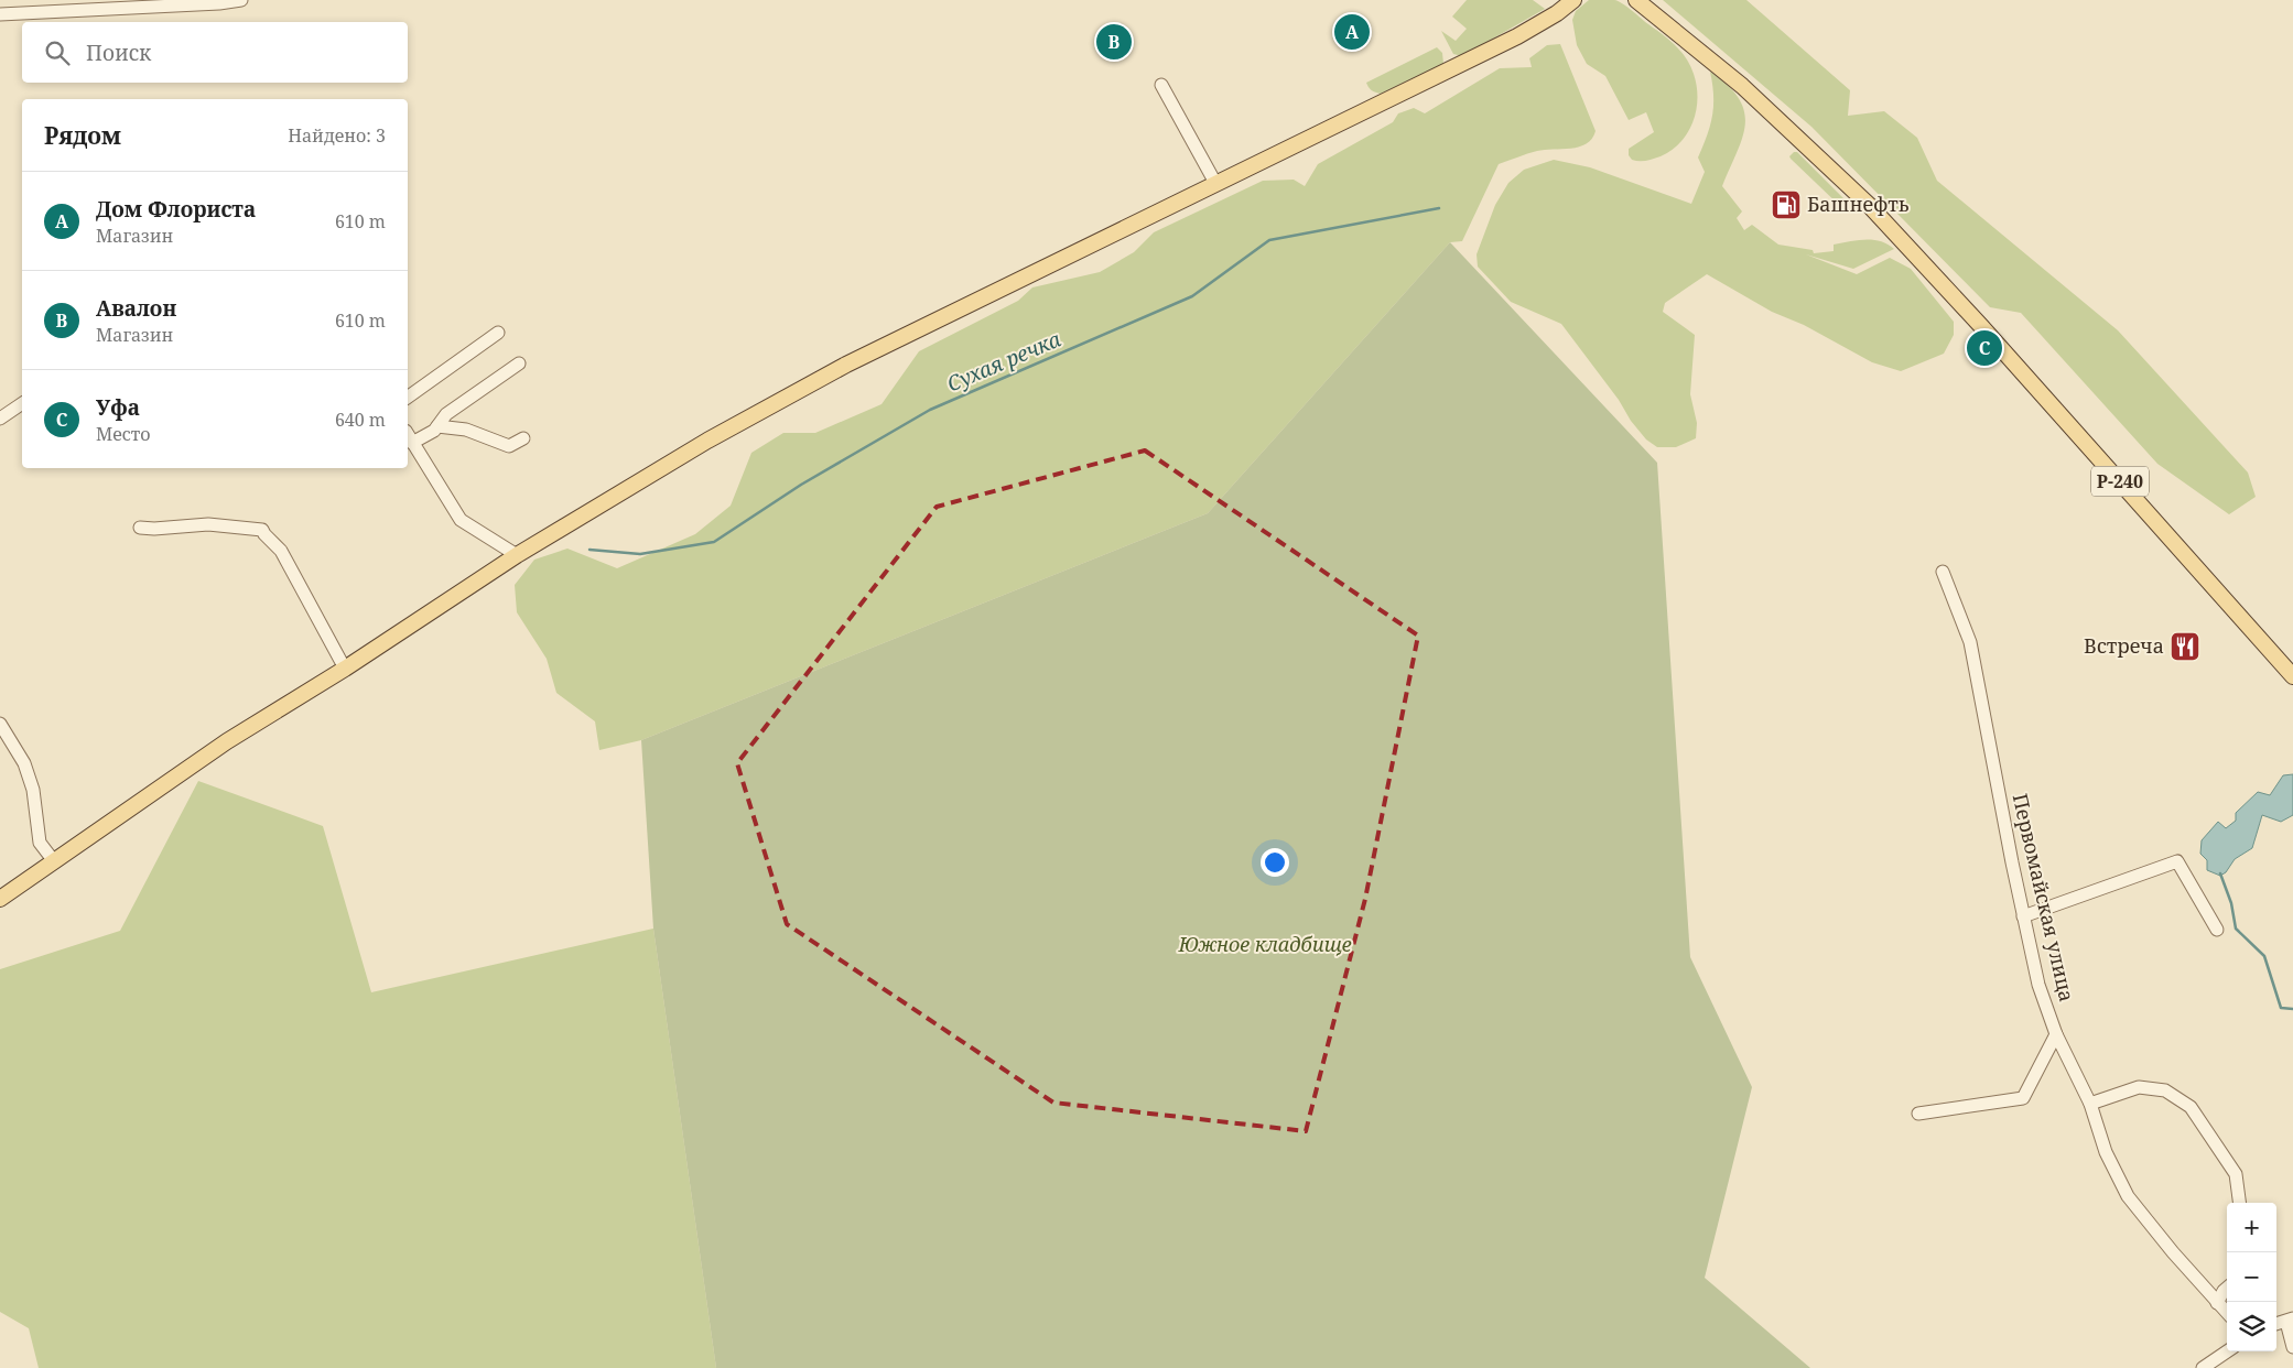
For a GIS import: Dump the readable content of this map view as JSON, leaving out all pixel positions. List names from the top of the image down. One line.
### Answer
{"streets":{"main road":["Р-240"],"street":["Первомайская улица"]},"water":["Сухая речка"],"parks":["Южное кладбище"],"places":{"fuel station":["Башнефть"],"restaurant":["Встреча"]},"page":{"pins":["A","B","C"],"search":"Поиск","heading":["Рядом","Найдено: 3"],"list":[{"mark":"A","name":"Дом Флориста","note":"Магазин","value":"610 m"},{"mark":"B","name":"Авалон","note":"Магазин","value":"610 m"},{"mark":"C","name":"Уфа","note":"Место","value":"640 m"}],"map_buttons":["+","−"]}}
